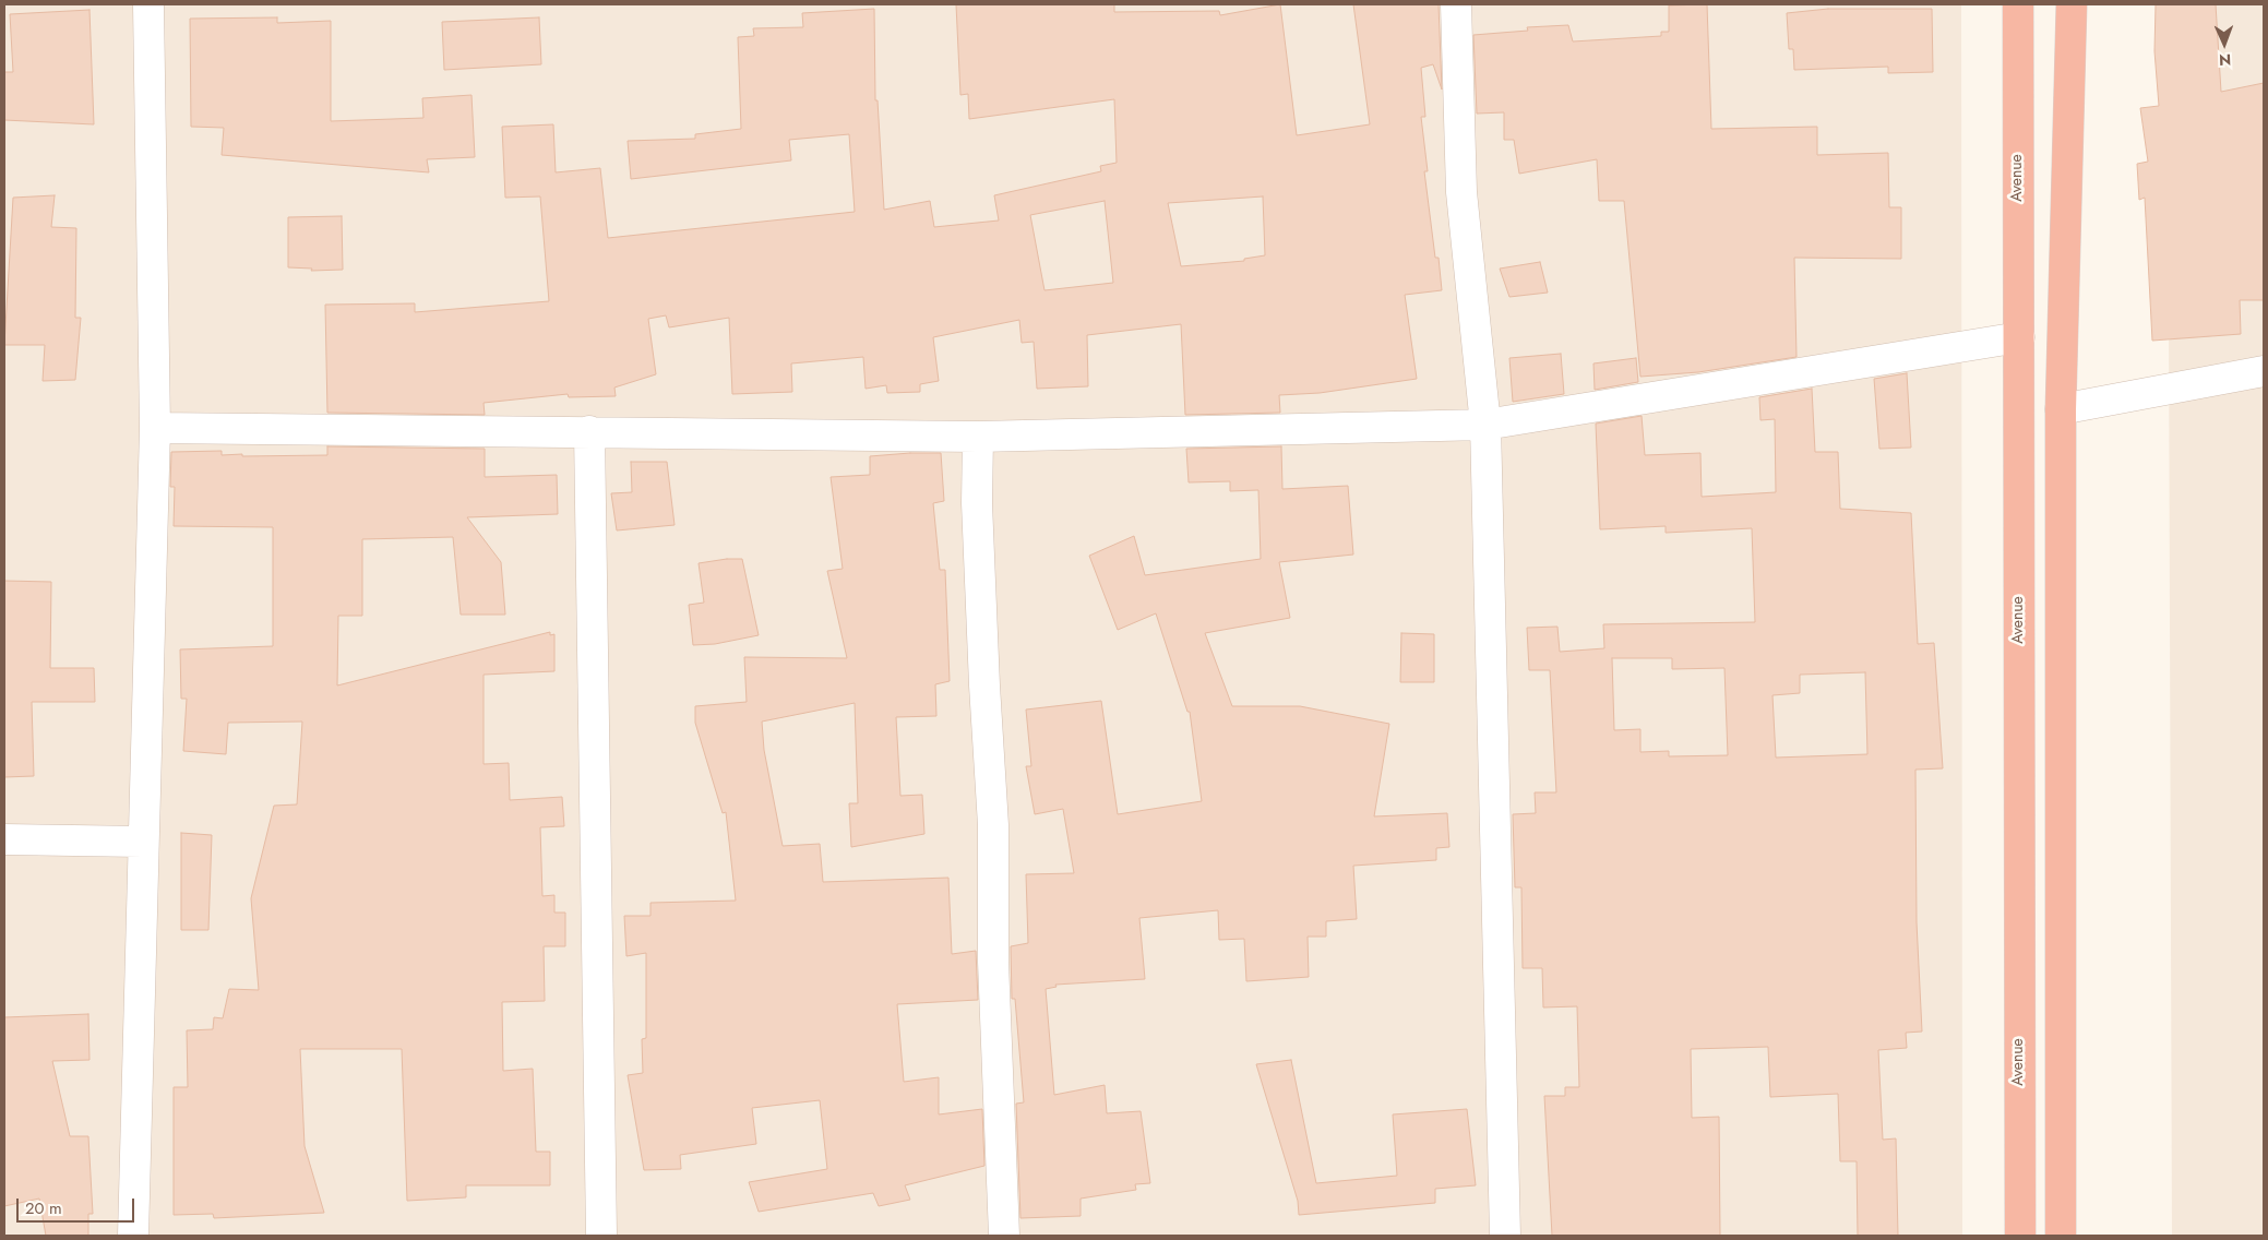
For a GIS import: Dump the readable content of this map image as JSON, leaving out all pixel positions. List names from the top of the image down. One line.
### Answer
{"streets":{"highway":["Avenue"]},"scale_bar":"20 m","north":"bottom"}
